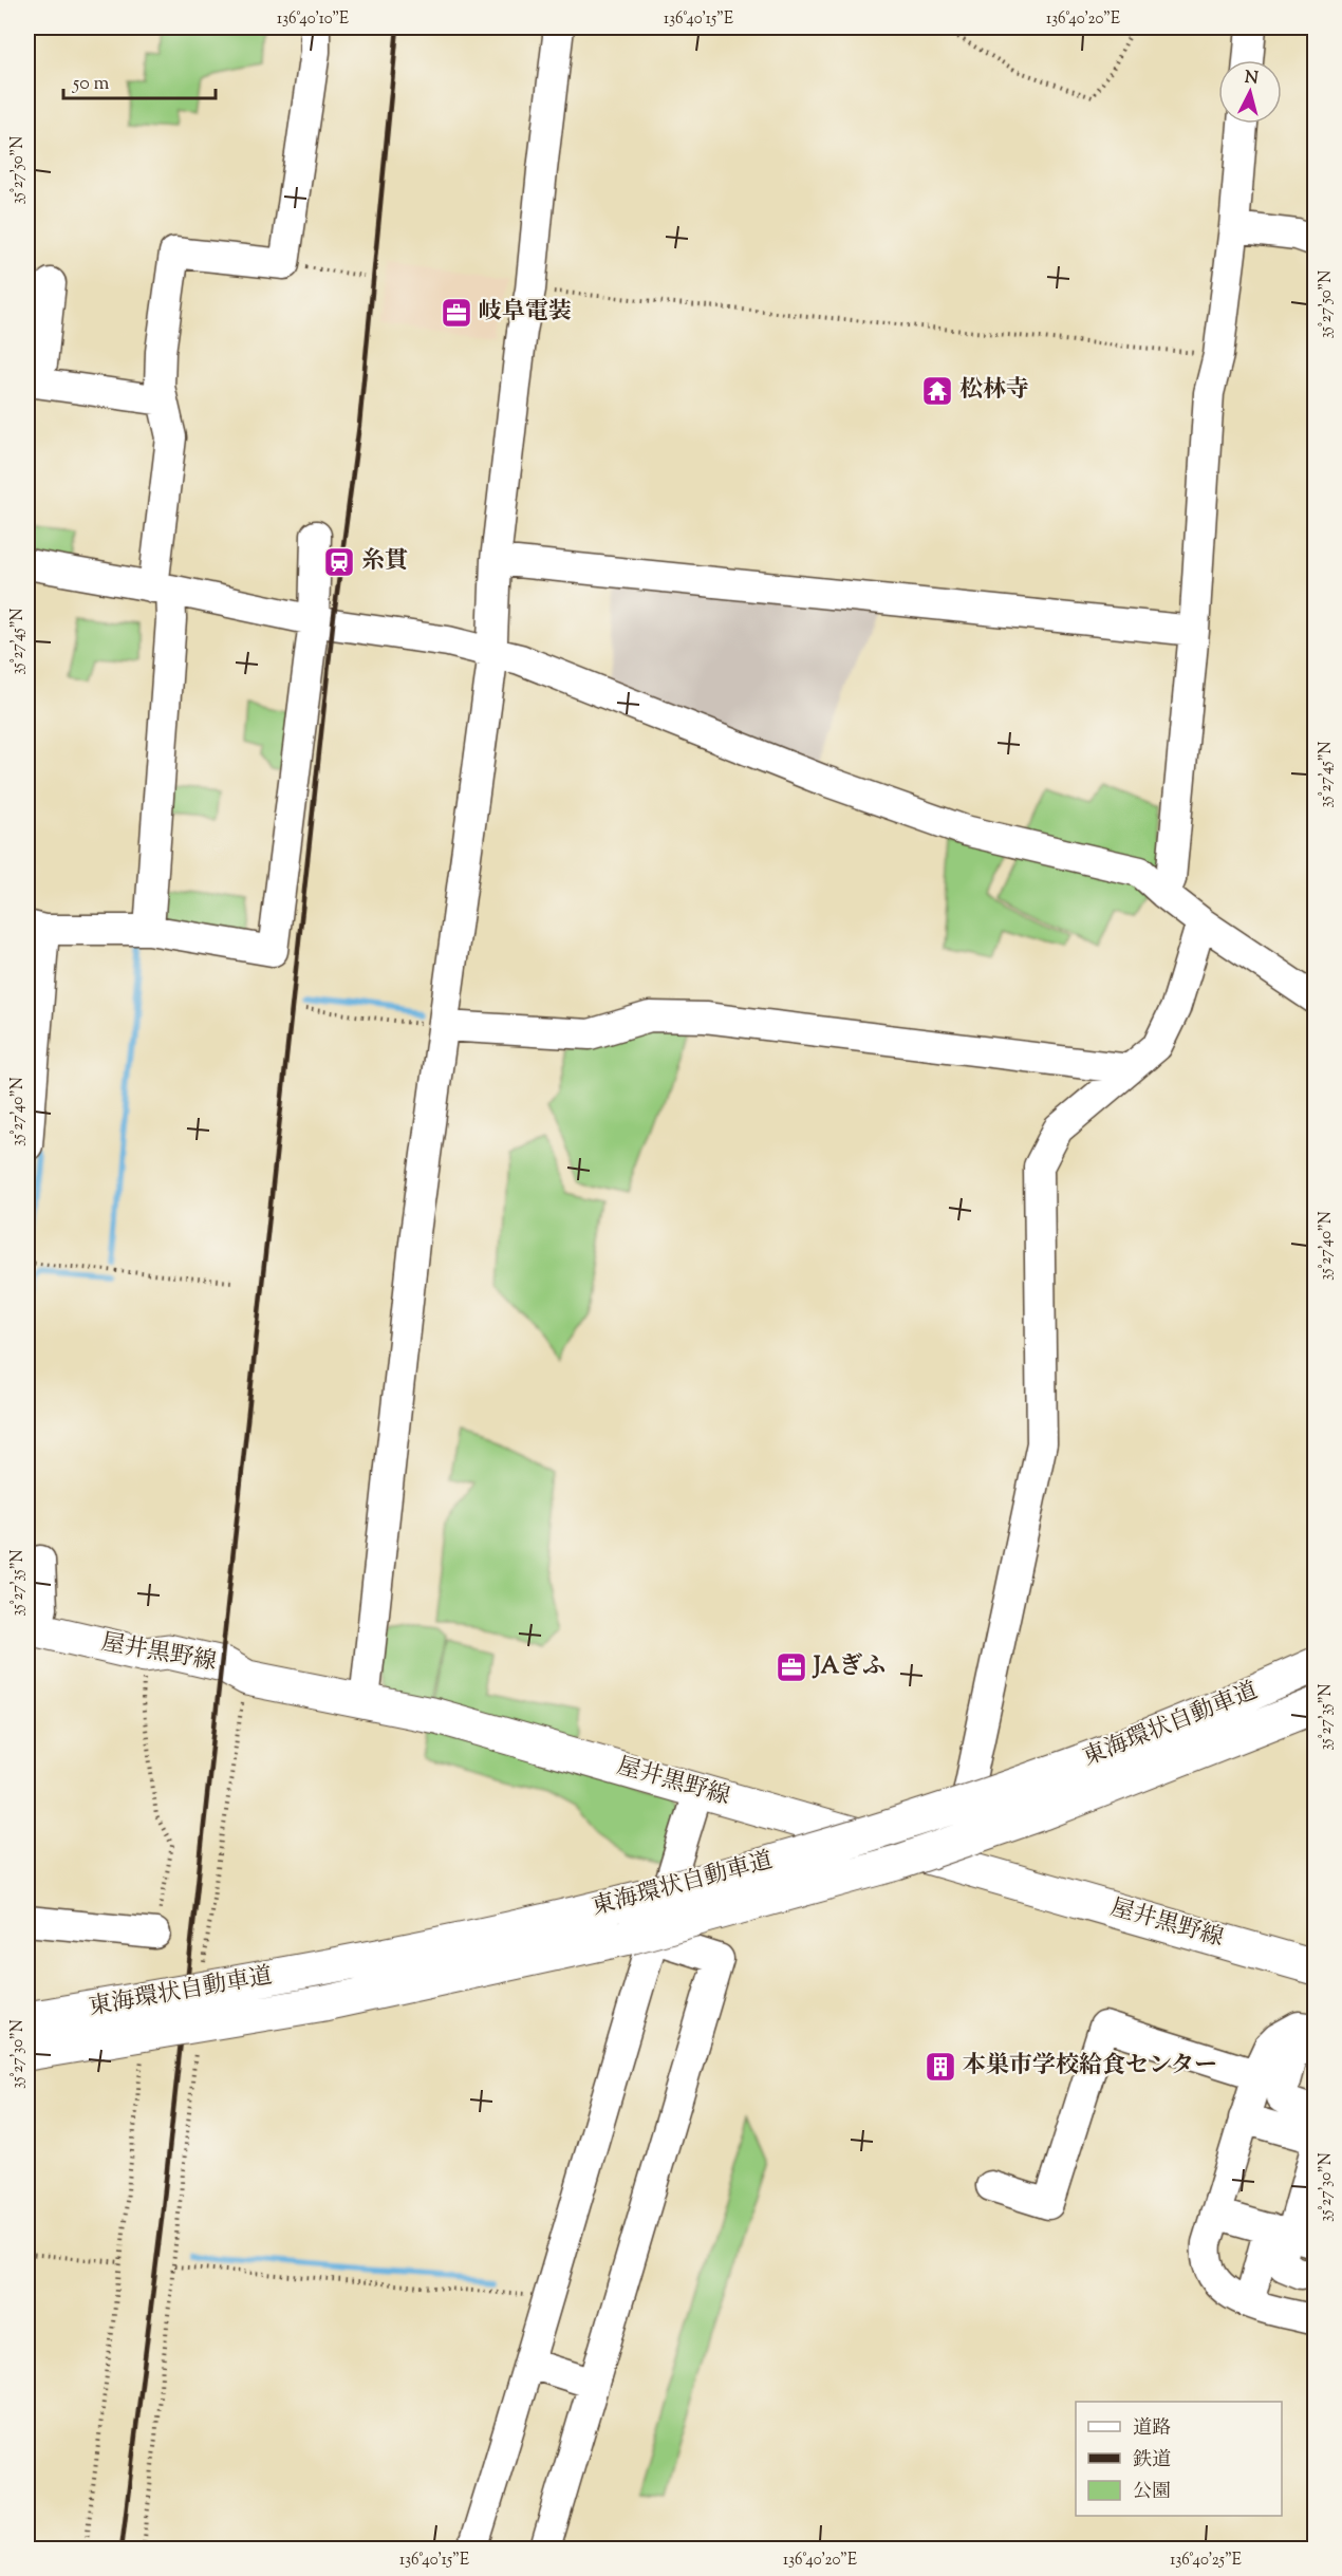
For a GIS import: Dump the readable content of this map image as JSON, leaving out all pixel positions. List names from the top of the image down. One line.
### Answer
{"streets":{"main road":["屋井黒野線","東海環状自動車道"]},"places":{"office":["岐阜電装","JAぎふ"],"temple":["松林寺"],"station":["糸貫"],"building":["本巣市学校給食センター"]},"legend":["道路","鉄道","公園"],"scale_bar":"50 m","north":"top","coordinates":["136°40'10\"E","136°40'15\"E","136°40'20\"E","35°27'50\"N","35°27'45\"N","35°27'40\"N","35°27'35\"N","35°27'30\"N","136°40'25\"E"]}
